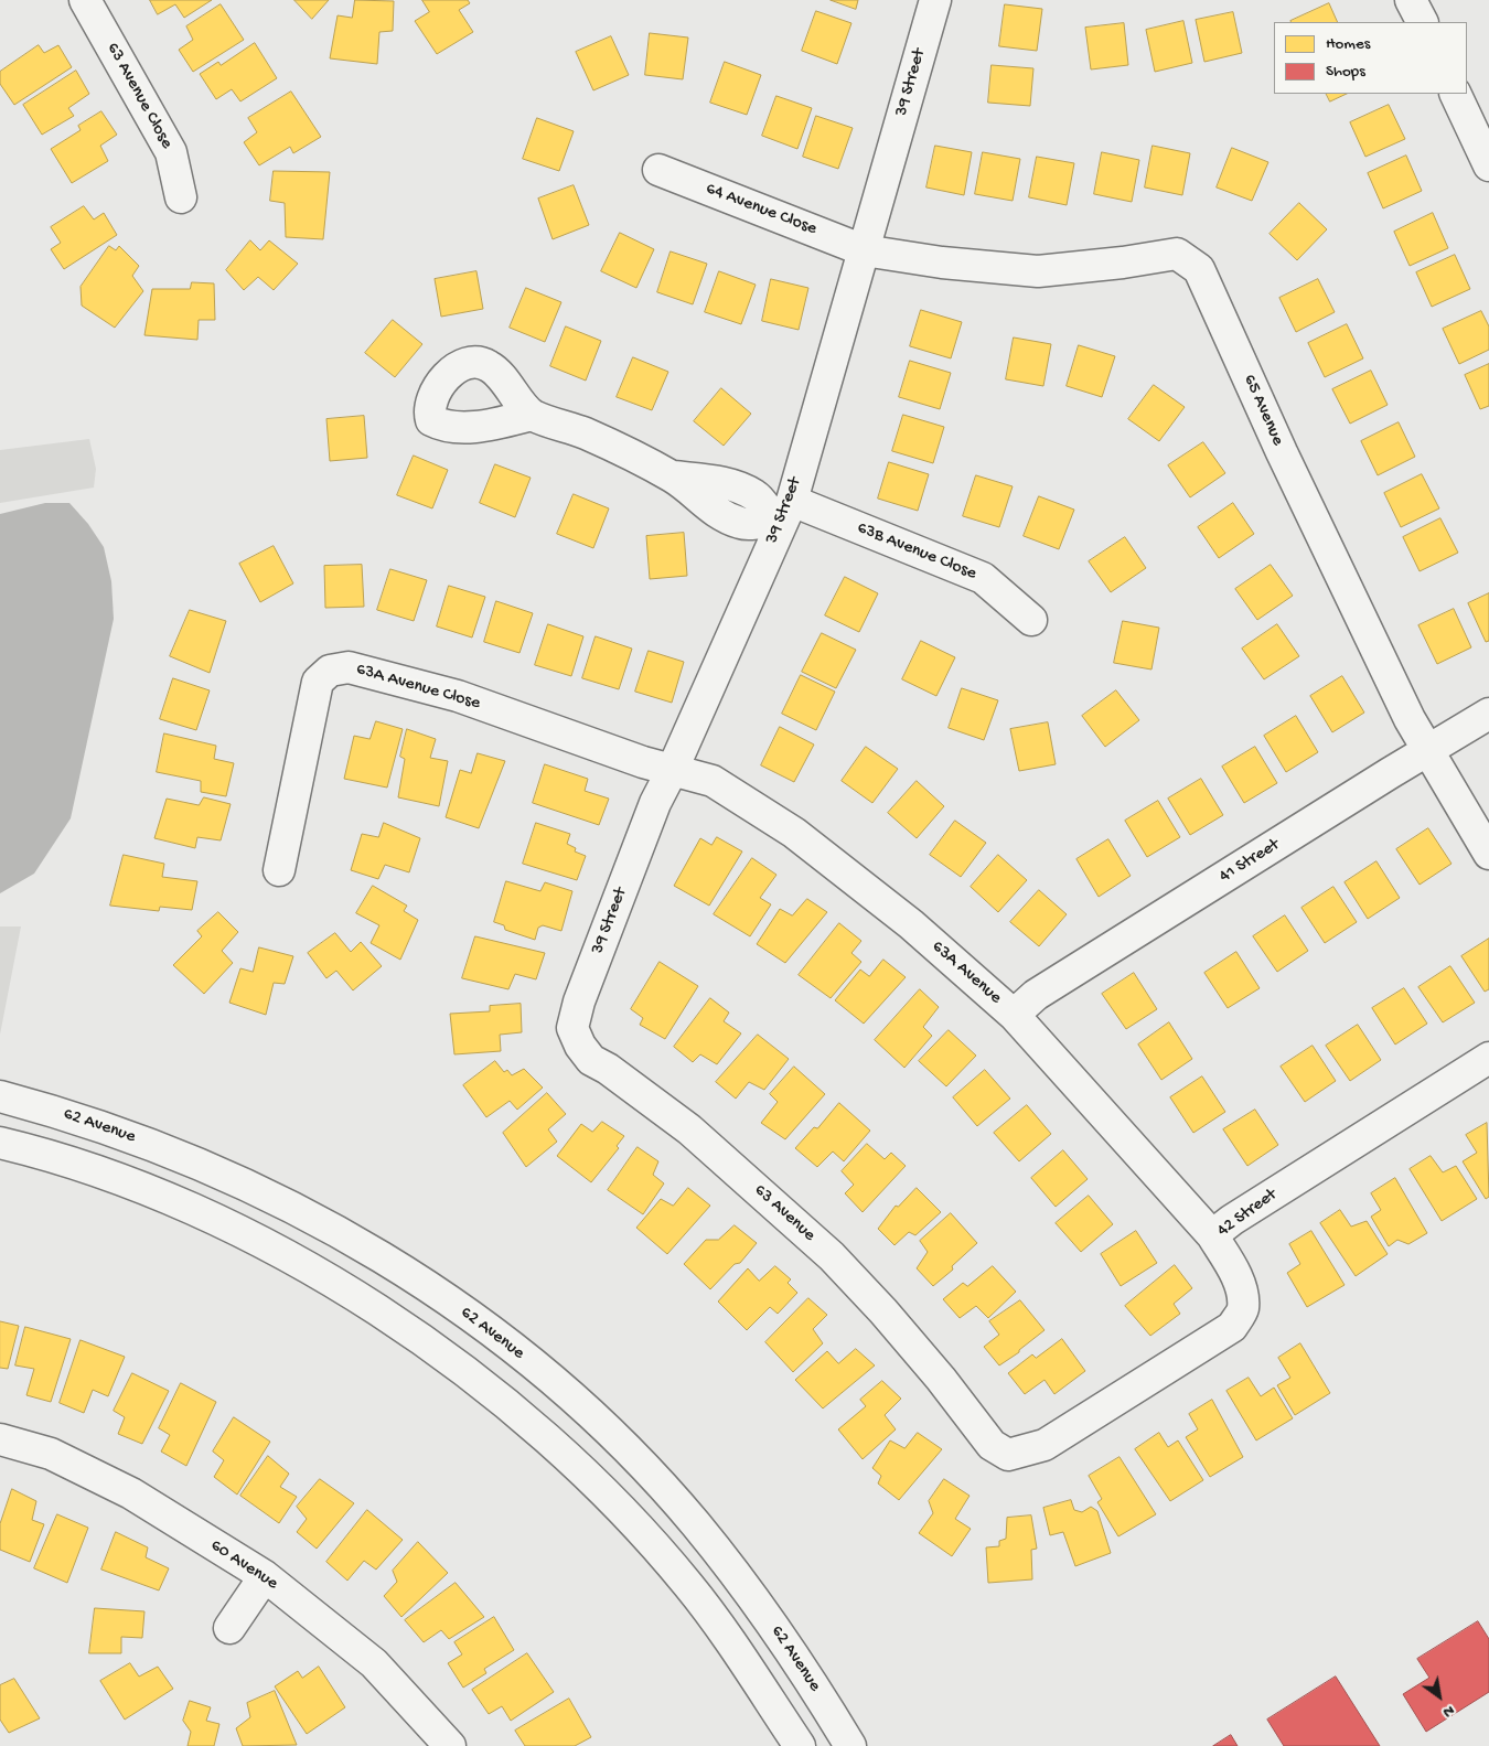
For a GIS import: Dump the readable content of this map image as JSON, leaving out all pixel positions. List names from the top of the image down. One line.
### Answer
{"streets":{"street":["39 Street","63 Avenue Close","64 Avenue Close","65 Avenue","63B Avenue Close","63A Avenue Close","41 Street","63A Avenue","62 Avenue","63 Avenue","42 Street","60 Avenue"]},"crossings":[["39 Street","64 Avenue Close"],["39 Street","65 Avenue"],["39 Street","63B Avenue Close"],["39 Street","63A Avenue Close"],["39 Street","63A Avenue"],["39 Street","63 Avenue"],["64 Avenue Close","65 Avenue"],["65 Avenue","41 Street"],["63A Avenue Close","63A Avenue"],["41 Street","63A Avenue"],["63A Avenue","42 Street"],["63 Avenue","42 Street"]],"legend":["Homes","Shops"],"north":"bottom right"}
